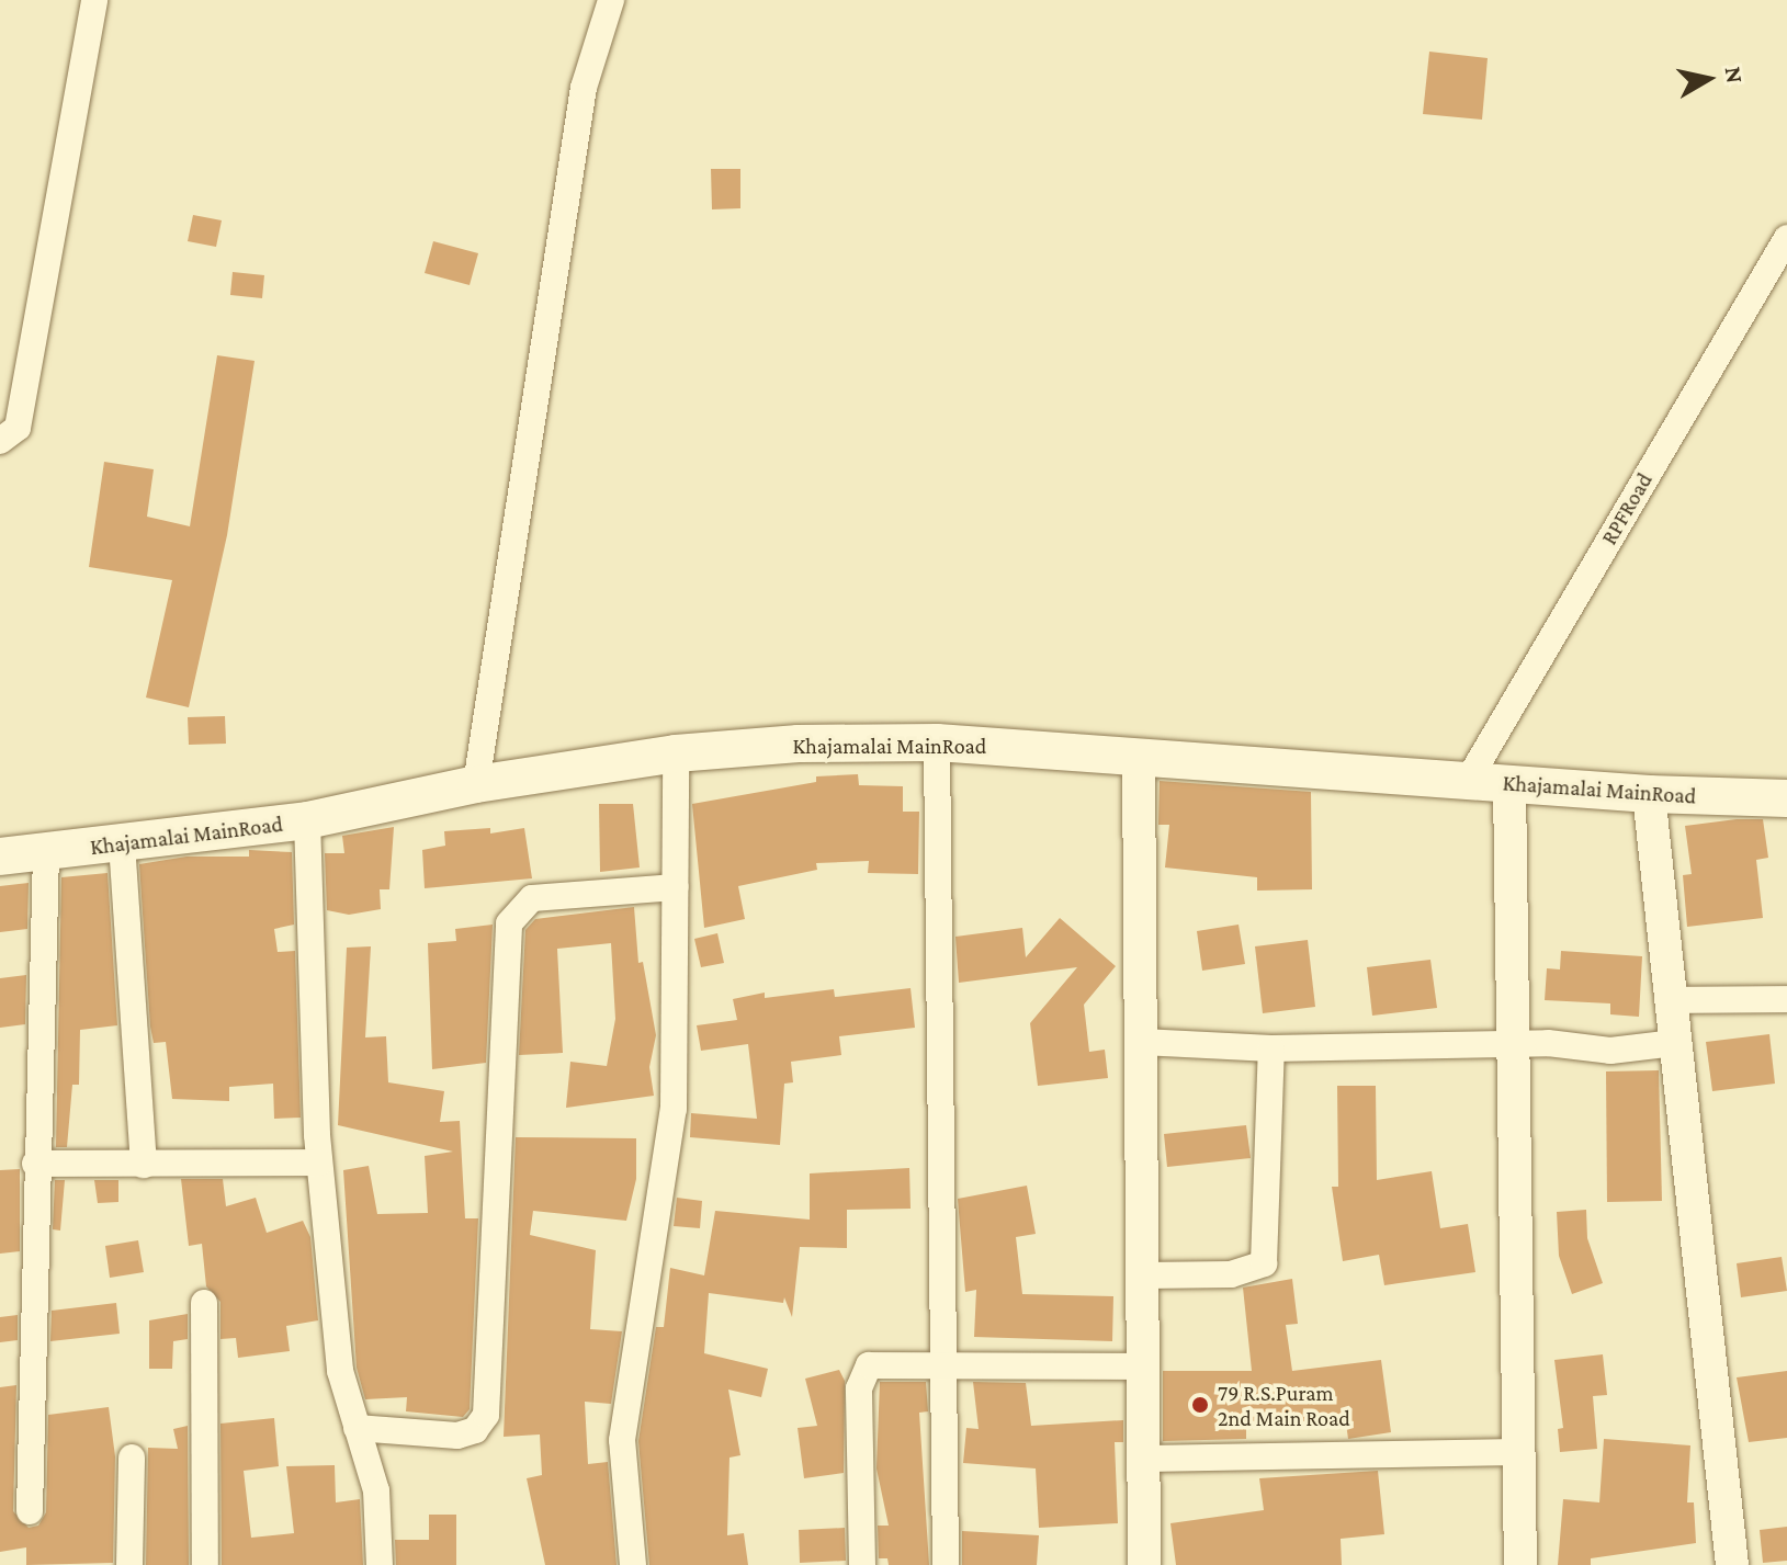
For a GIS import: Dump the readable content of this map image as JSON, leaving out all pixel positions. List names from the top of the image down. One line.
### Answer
{"streets":{"main road":["Khajamalai MainRoad"],"street":["RPFRoad"]},"crossings":[["RPFRoad","Khajamalai MainRoad"]],"places":["79 R.S.Puram 2nd Main Road"],"north":"right"}
